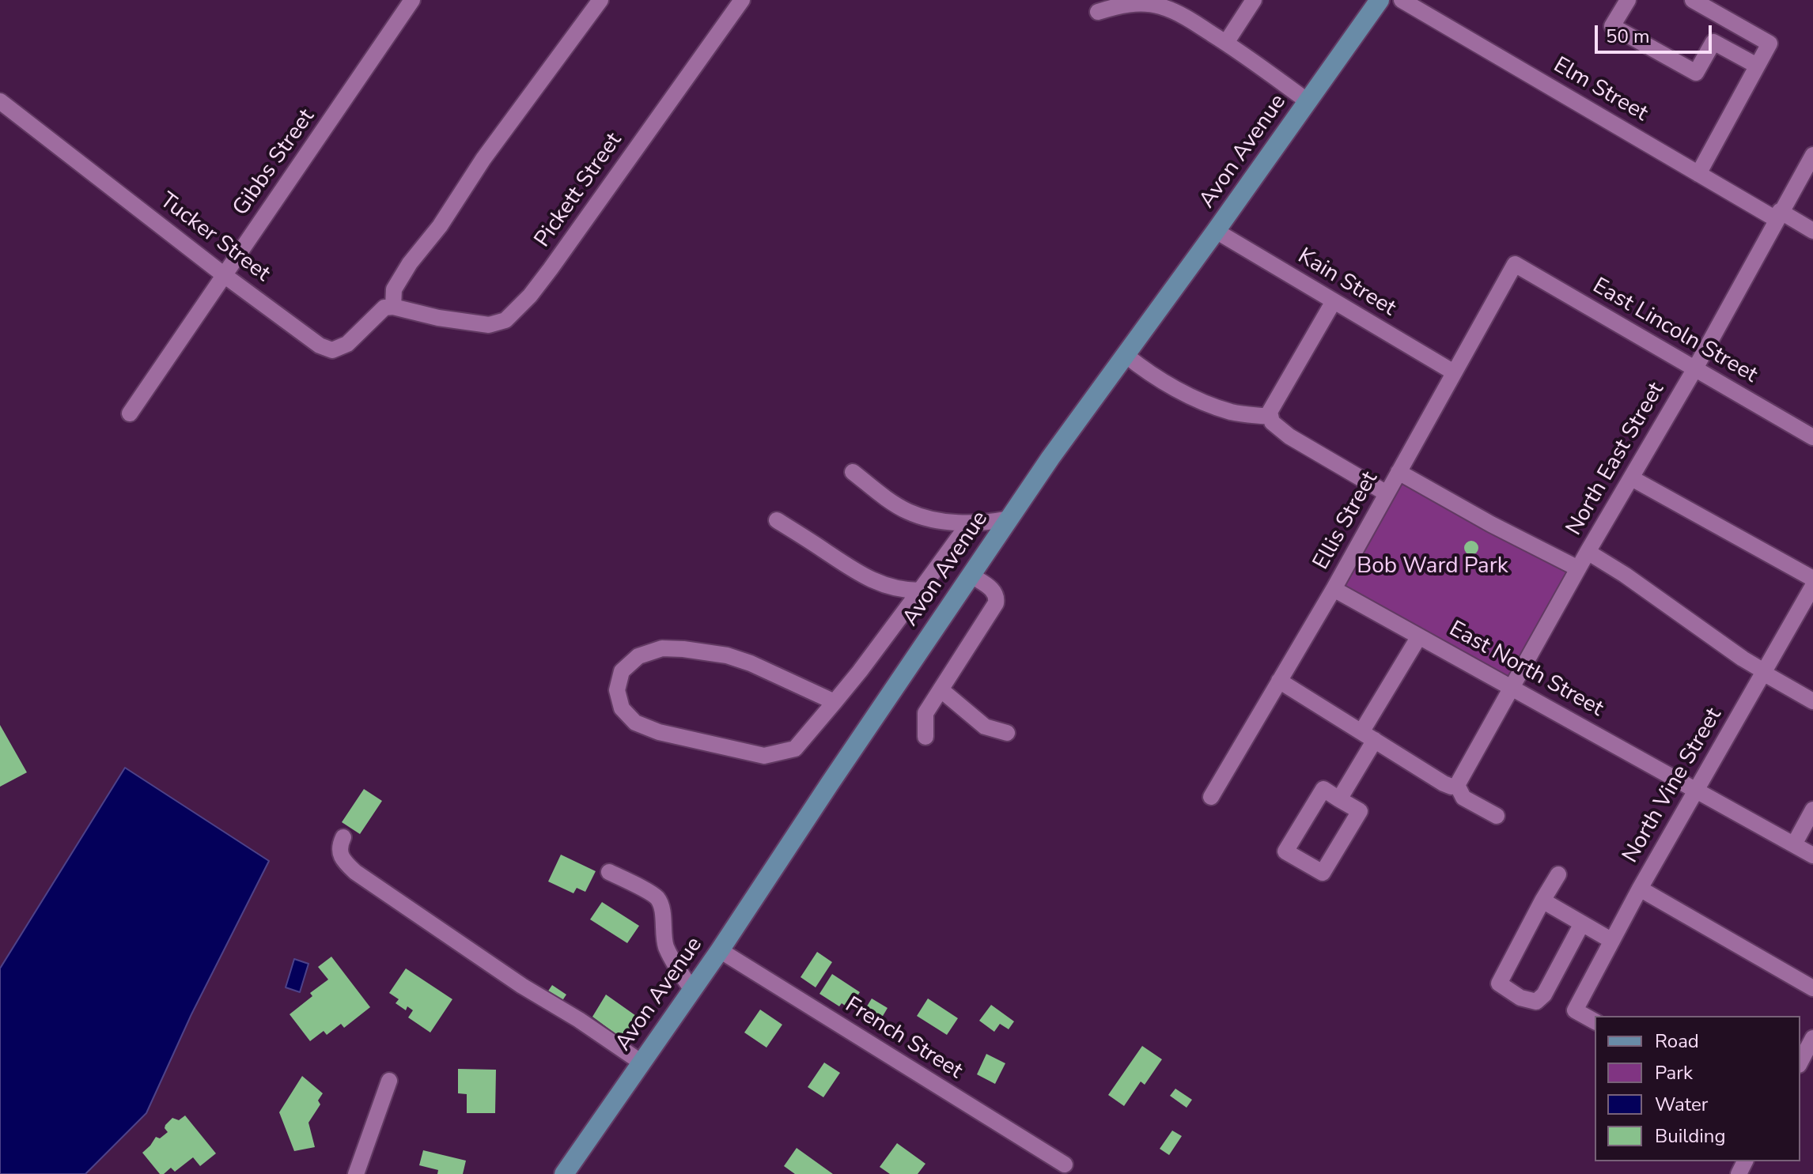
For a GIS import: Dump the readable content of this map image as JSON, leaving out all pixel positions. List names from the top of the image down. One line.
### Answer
{"streets":{"main road":["Avon Avenue"],"street":["Elm Street","Gibbs Street","Pickett Street","Tucker Street","Kain Street","East Lincoln Street","North East Street","Ellis Street","East North Street","North Vine Street","French Street"]},"crossings":[["Elm Street","North East Street"],["Avon Avenue","Kain Street"],["Avon Avenue","French Street"],["Gibbs Street","Tucker Street"],["Pickett Street","Tucker Street"],["Kain Street","Ellis Street"],["East Lincoln Street","North East Street"],["East Lincoln Street","Ellis Street"],["North East Street","East North Street"],["Ellis Street","East North Street"],["East North Street","North Vine Street"]],"parks":["Bob Ward Park"],"legend":["Road","Park","Water","Building"],"scale_bar":"50 m"}
